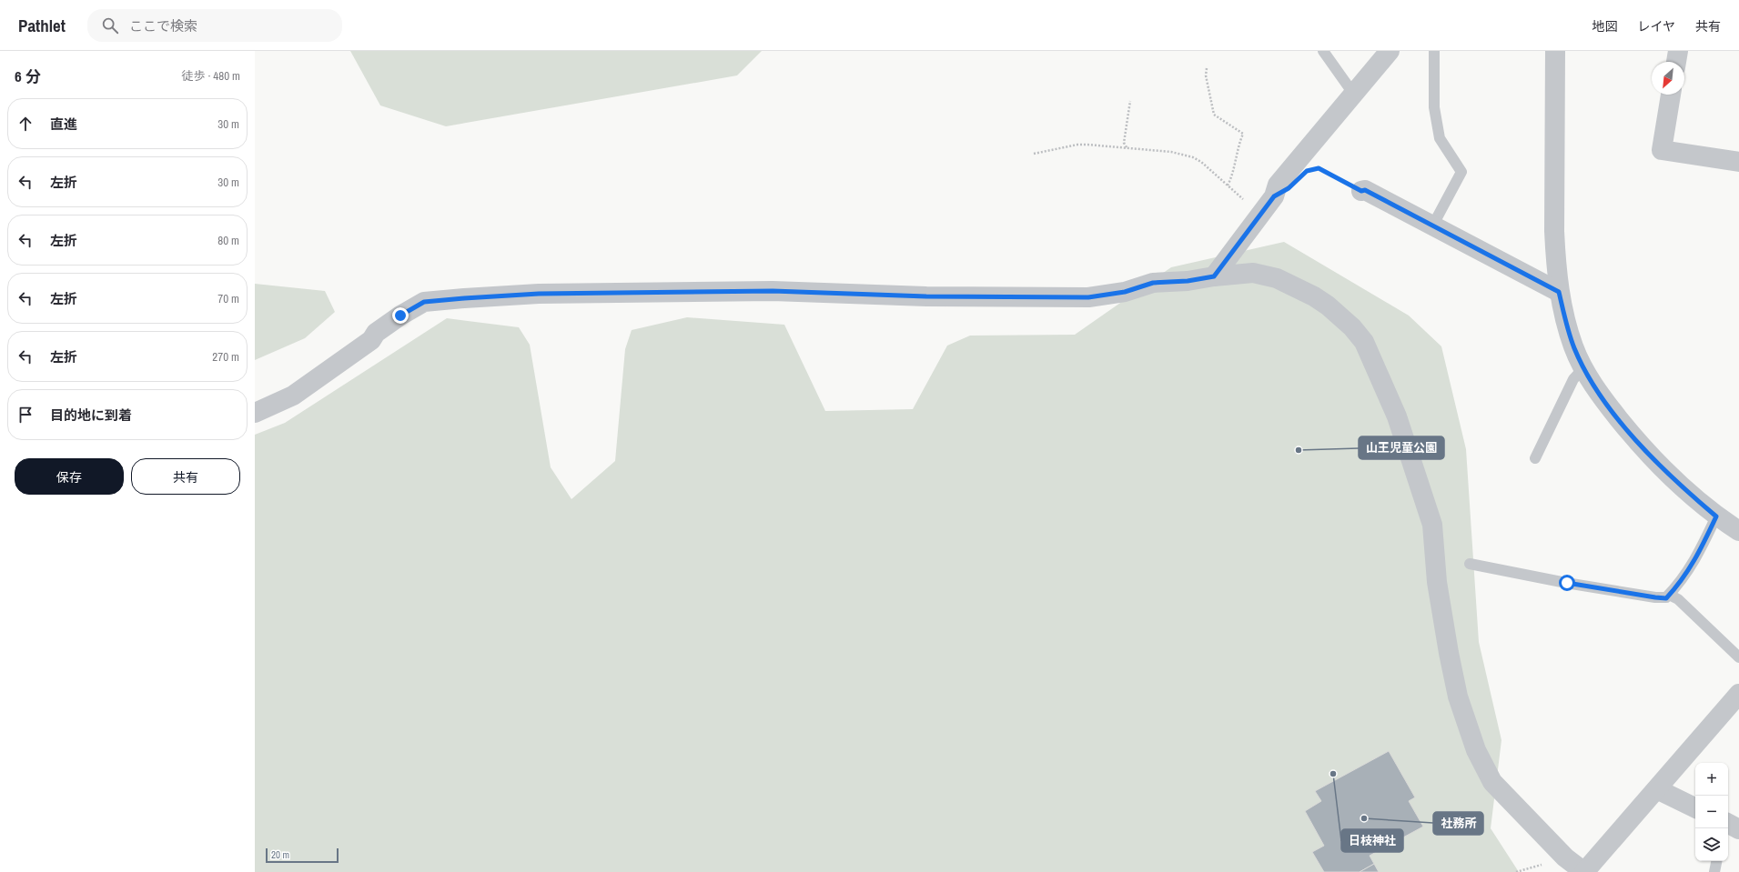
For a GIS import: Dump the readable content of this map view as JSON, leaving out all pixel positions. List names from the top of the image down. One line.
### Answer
{"places":["山王児童公園","日枝神社","社務所"],"scale_bar":"20 m","north":"bottom left","page":{"header":"Pathlet","search":"ここで検索","nav":["地図","レイヤ","共有"],"heading":["6 分","徒歩 · 480 m"],"list":[["直進","30 m"],["左折","30 m"],["左折","80 m"],["左折","70 m"],["左折","270 m"],"目的地に到着"],"buttons":["保存","共有"],"map_buttons":["+","−"],"scale":"20 m"}}
